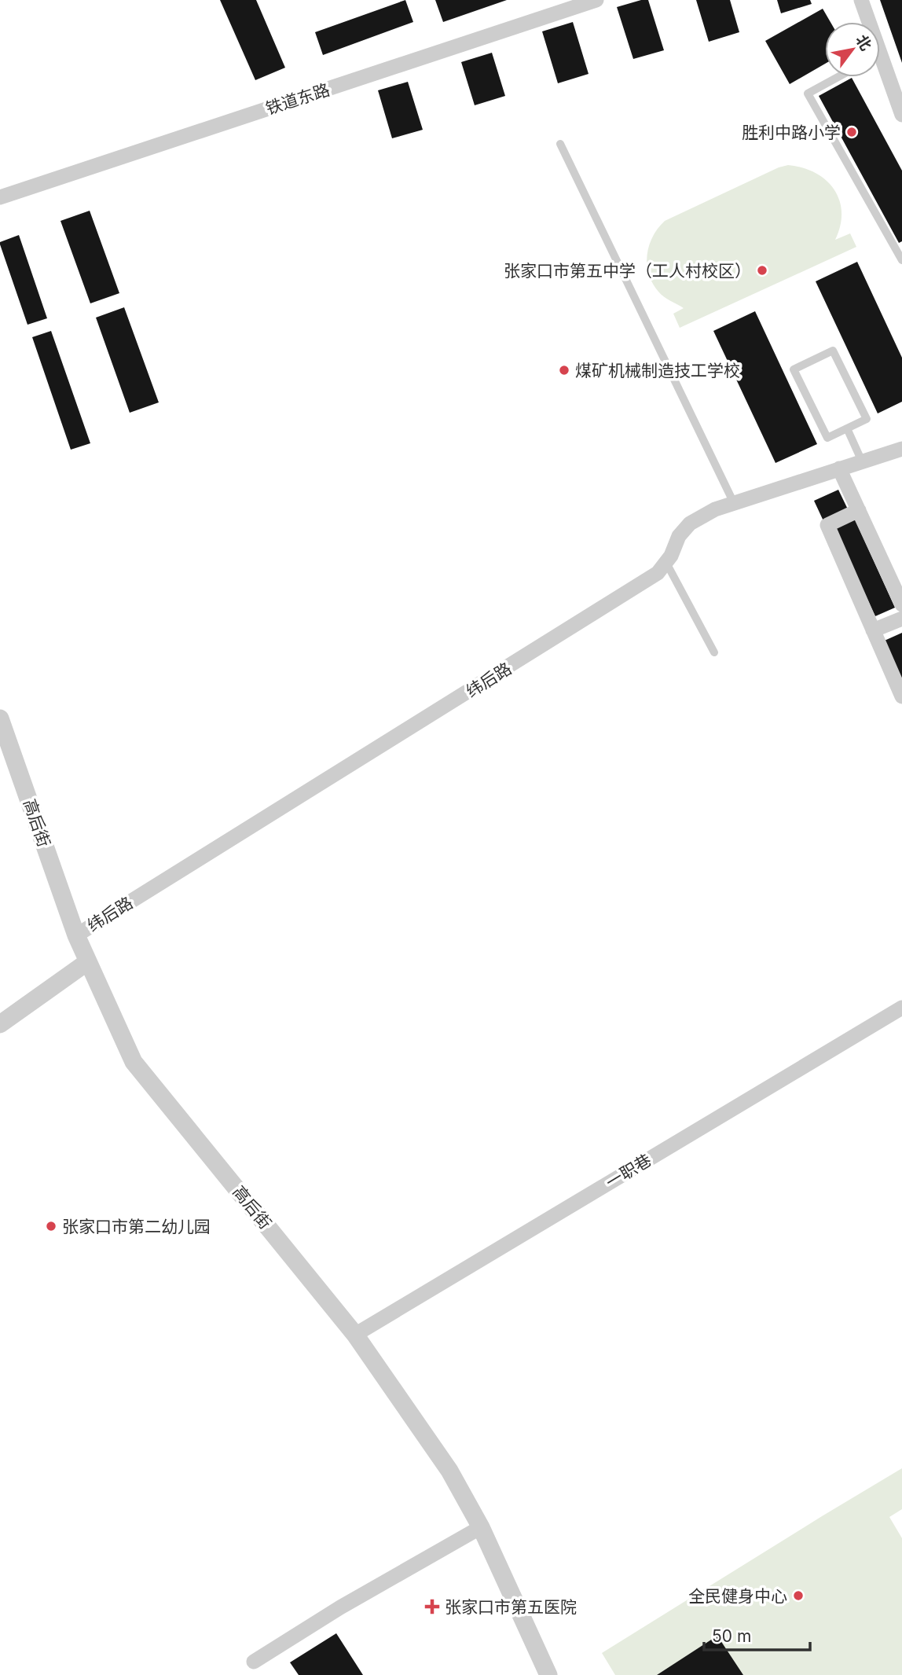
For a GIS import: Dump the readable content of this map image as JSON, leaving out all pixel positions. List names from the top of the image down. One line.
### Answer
{"streets":{"street":["铁道东路","纬后路","高后街","一职巷"]},"crossings":[["纬后路","高后街"],["高后街","一职巷"]],"places":{"other":["胜利中路小学","张家口市第五中学（工人村校区）","煤矿机械制造技工学校","张家口市第二幼儿园","全民健身中心"],"health":["张家口市第五医院"]},"scale_bar":"50 m","north":"top right"}
